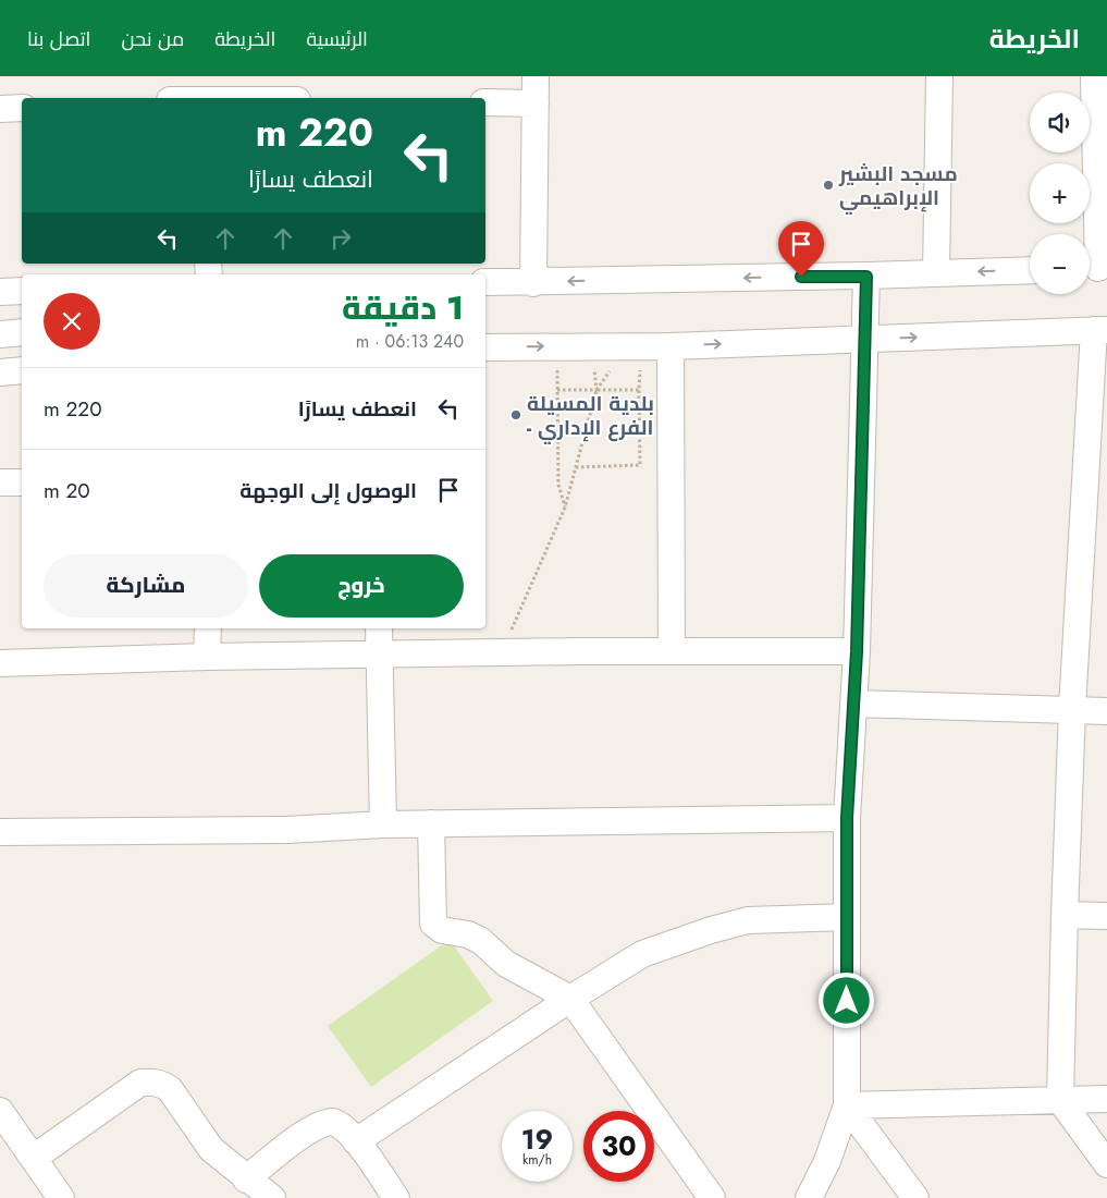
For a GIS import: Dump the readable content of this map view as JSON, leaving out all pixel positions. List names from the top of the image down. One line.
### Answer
{"places":["مسجد البشير الإبراهيمي","بلدية المسيلة - الفرع الإداري"],"page":{"header":"الخريطة","nav":["الرئيسية","الخريطة","من نحن","اتصل بنا"],"map_buttons":["+","−"],"turn":["220 m","انعطف يسارًا"],"heading":["1 دقيقة","240 m · 06:13"],"list":[{"name":"انعطف يسارًا","value":"220 m"},{"name":"الوصول إلى الوجهة","value":"20 m"}],"buttons":["خروج","مشاركة"],"speed":"19 km/h","limit":"30"}}
